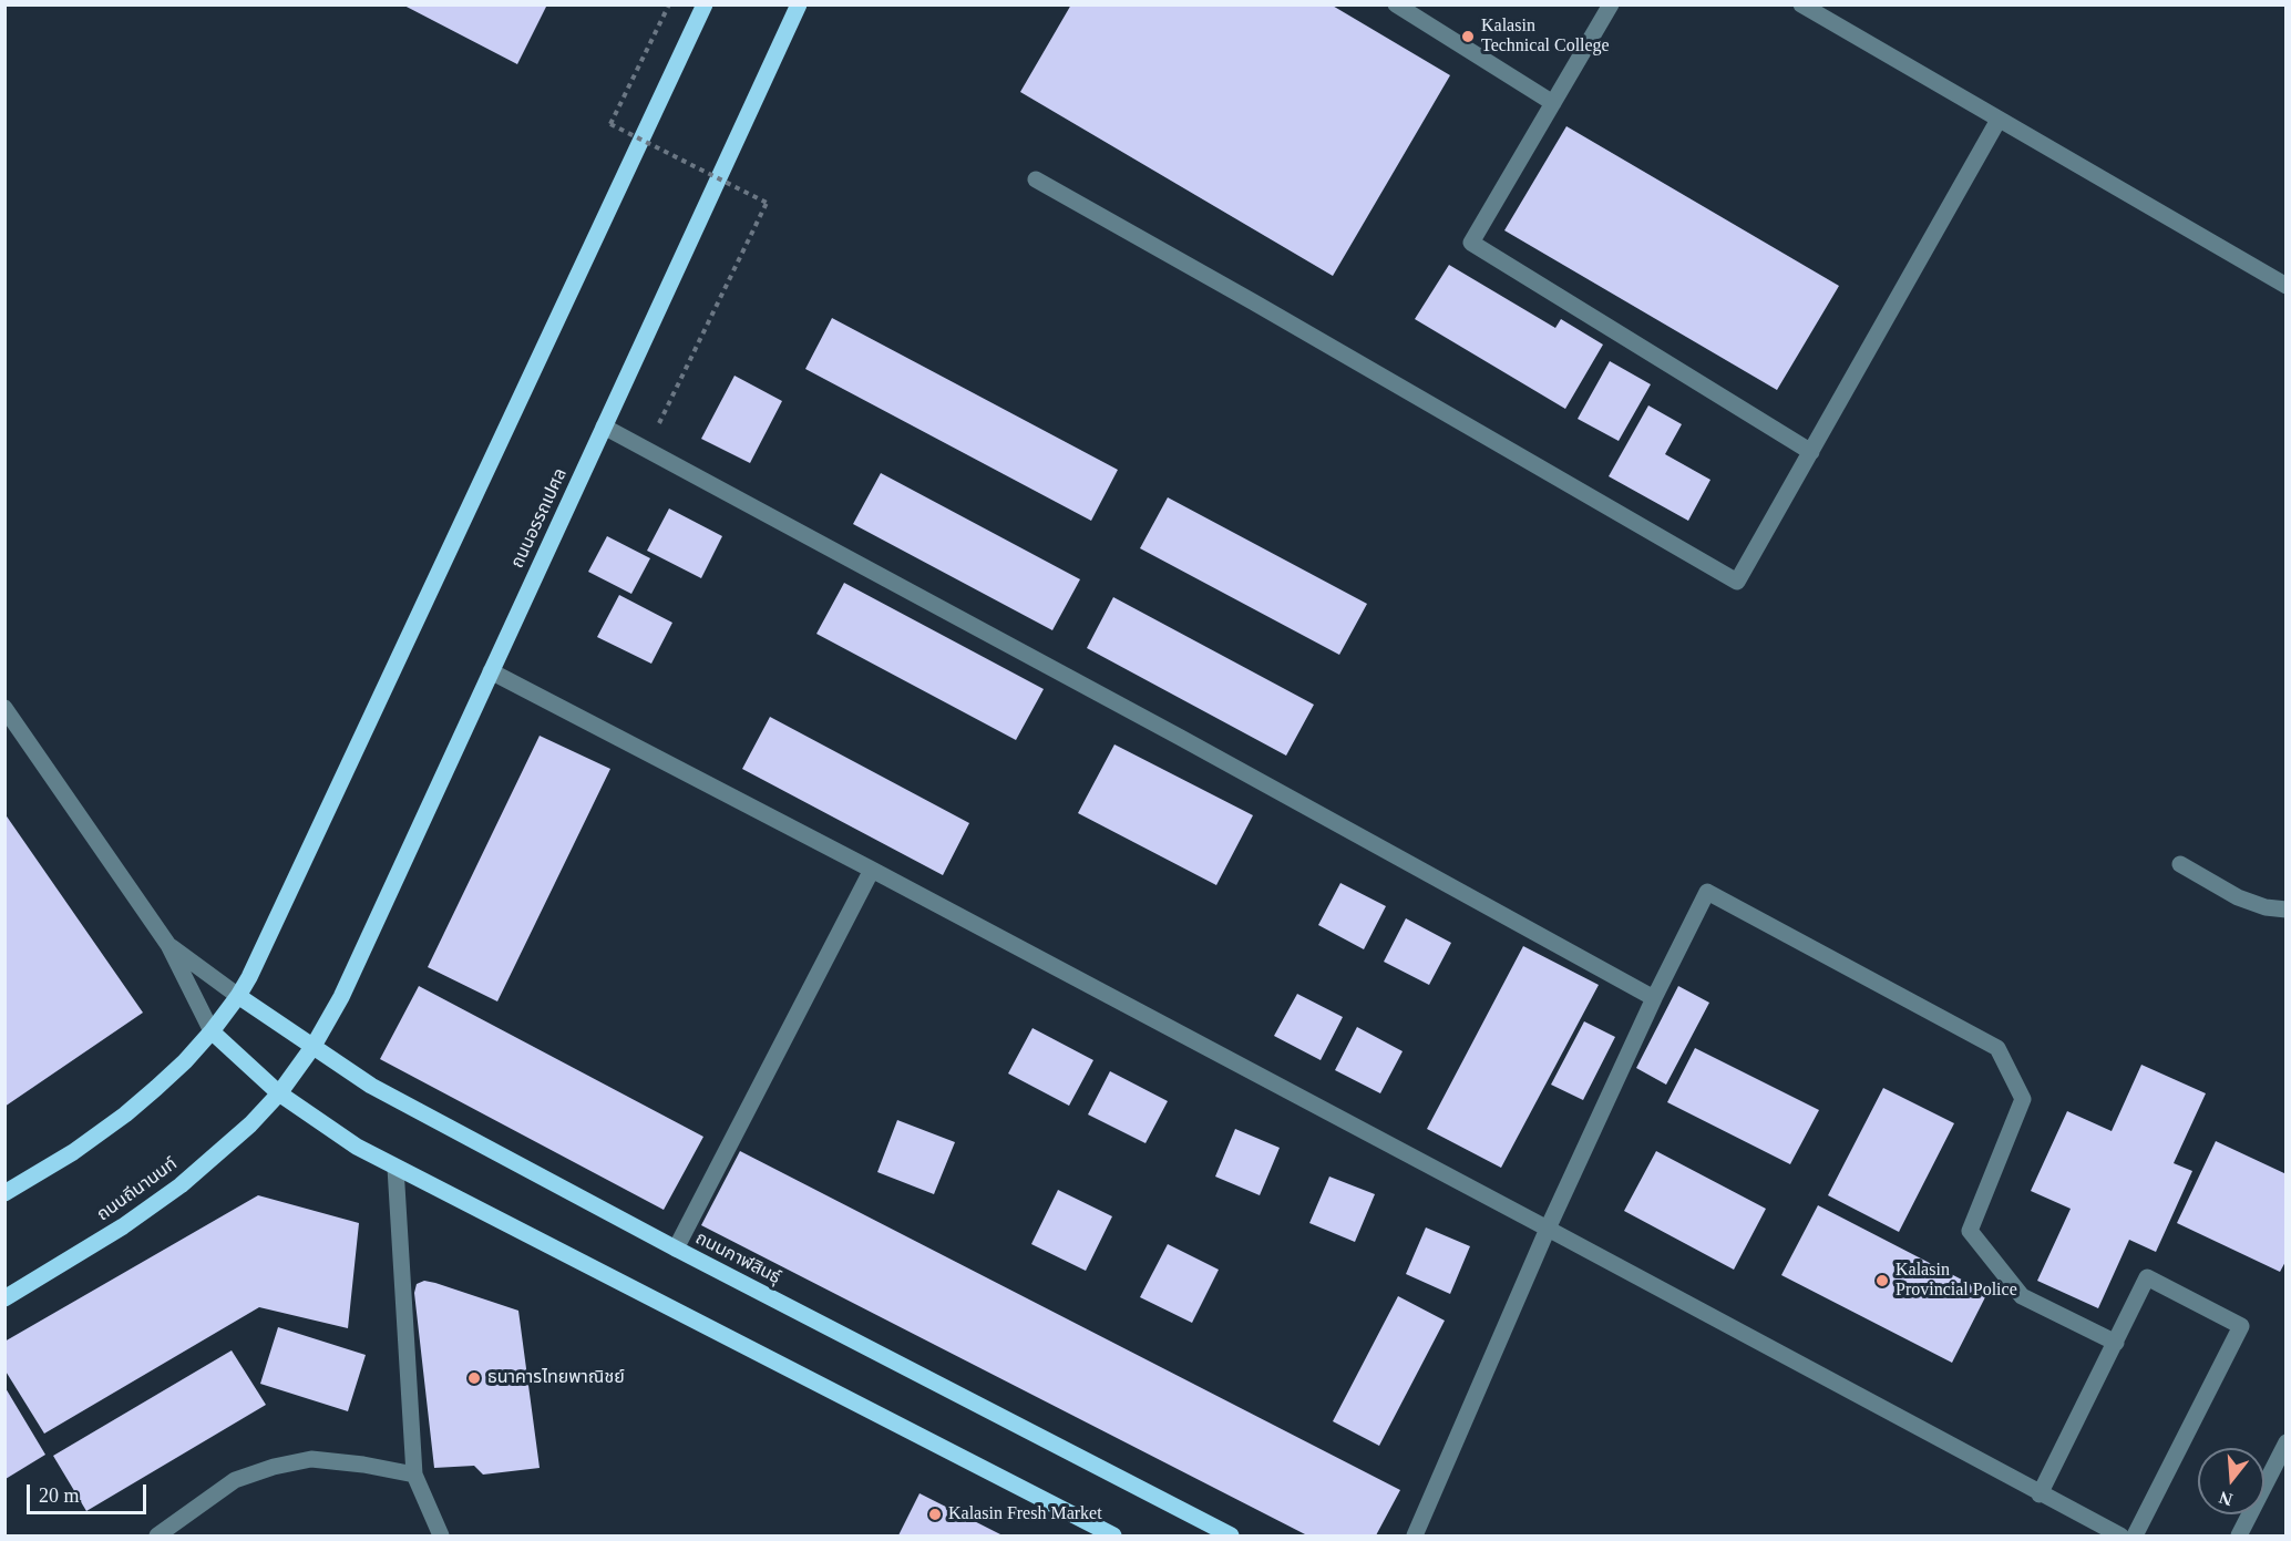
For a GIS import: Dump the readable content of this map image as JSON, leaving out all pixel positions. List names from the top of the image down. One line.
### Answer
{"streets":{"main road":["ถนนอรรถเปศล","ถนนถีนานนท์","ถนนกาฬสินธุ์"]},"crossings":[["ถนนอรรถเปศล","ถนนถีนานนท์"],["ถนนอรรถเปศล","ถนนกาฬสินธุ์"],["ถนนถีนานนท์","ถนนกาฬสินธุ์"]],"places":["Kalasin Technical College","Kalasin Provincial Police","ธนาคารไทยพาณิชย์","Kalasin Fresh Market"],"scale_bar":"20 m","north":"bottom"}
